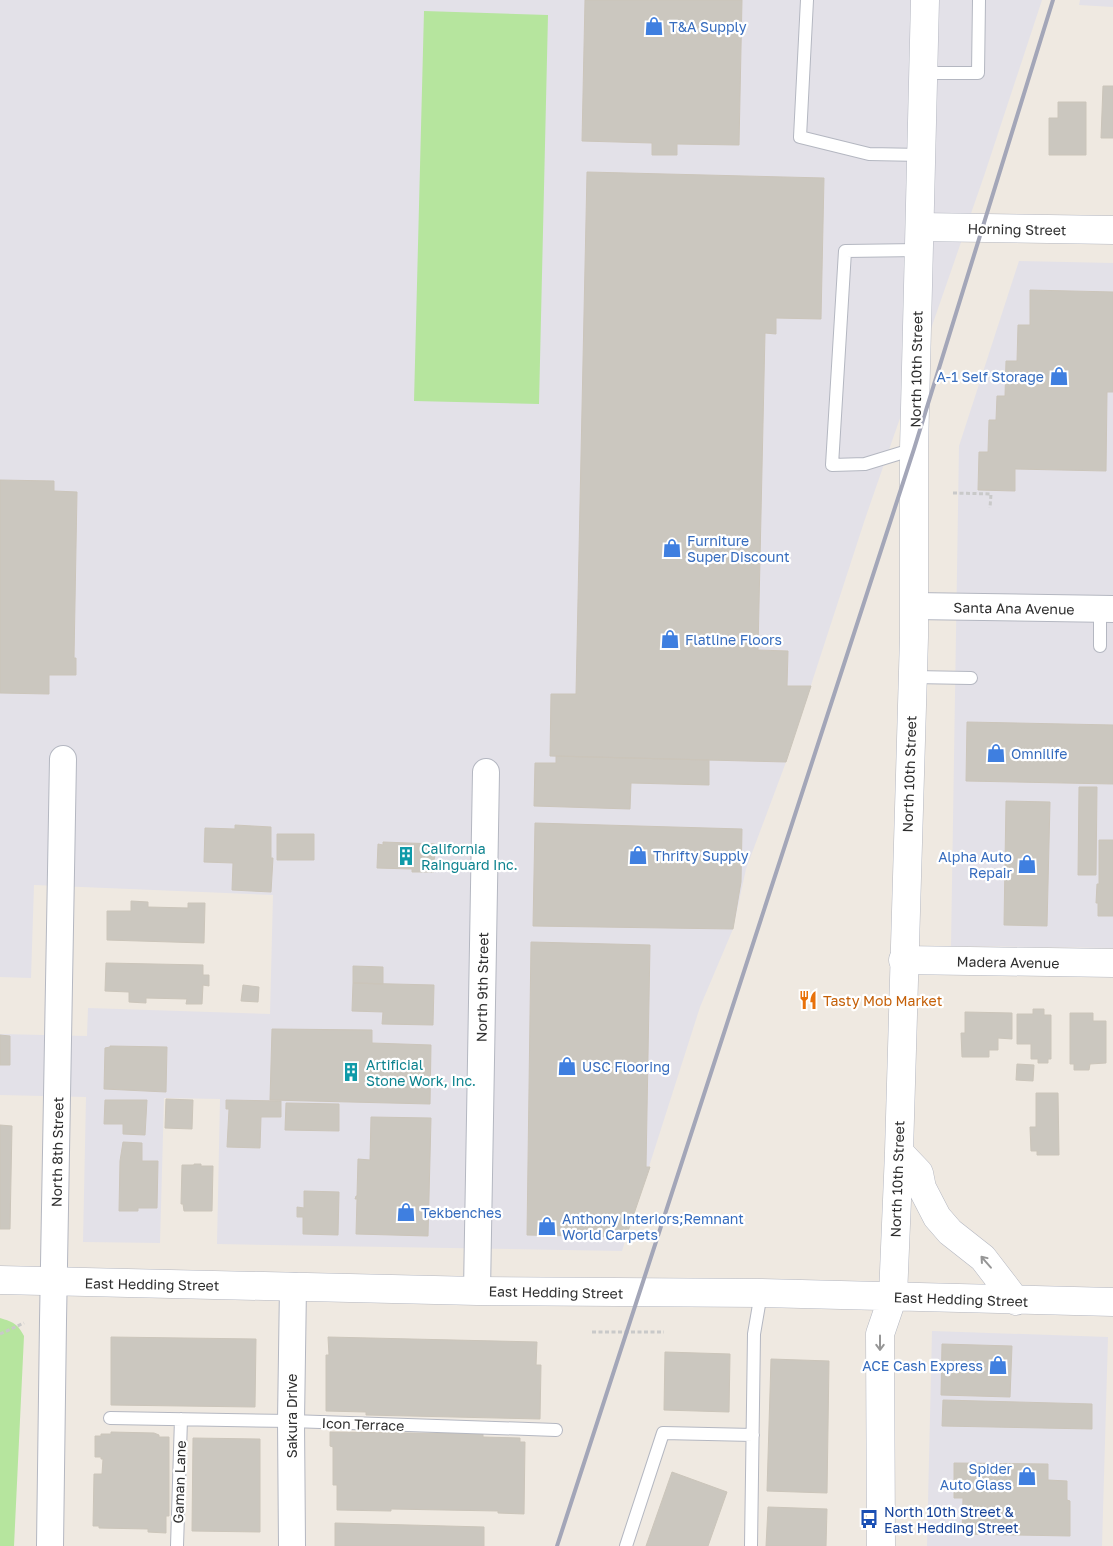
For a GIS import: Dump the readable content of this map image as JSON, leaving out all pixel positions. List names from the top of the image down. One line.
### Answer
{"streets":{"main road":["Horning Street","North 10th Street","Madera Avenue","East Hedding Street"],"street":["Santa Ana Avenue","North 9th Street","North 8th Street","Sakura Drive"],"lane":["Icon Terrace","Gaman Lane"]},"crossings":[["Horning Street","North 10th Street"],["North 10th Street","Santa Ana Avenue"],["North 10th Street","Madera Avenue"],["North 10th Street","East Hedding Street"],["North 9th Street","East Hedding Street"],["North 8th Street","East Hedding Street"],["East Hedding Street","Sakura Drive"],["Sakura Drive","Icon Terrace"],["Icon Terrace","Gaman Lane"]],"places":{"shop":["T&A Supply","A-1 Self Storage","Furniture Super Discount","Flatline Floors","Omnilife","Thrifty Supply","Alpha Auto Repair","USC Flooring","Tekbenches","Anthony Interiors;Remnant World Carpets","ACE Cash Express","Spider Auto Glass"],"building":["California Rainguard Inc.","Artificial Stone Work, Inc."],"restaurant":["Tasty Mob Market"],"bus stop":["North 10th Street & East Hedding Street"]}}
